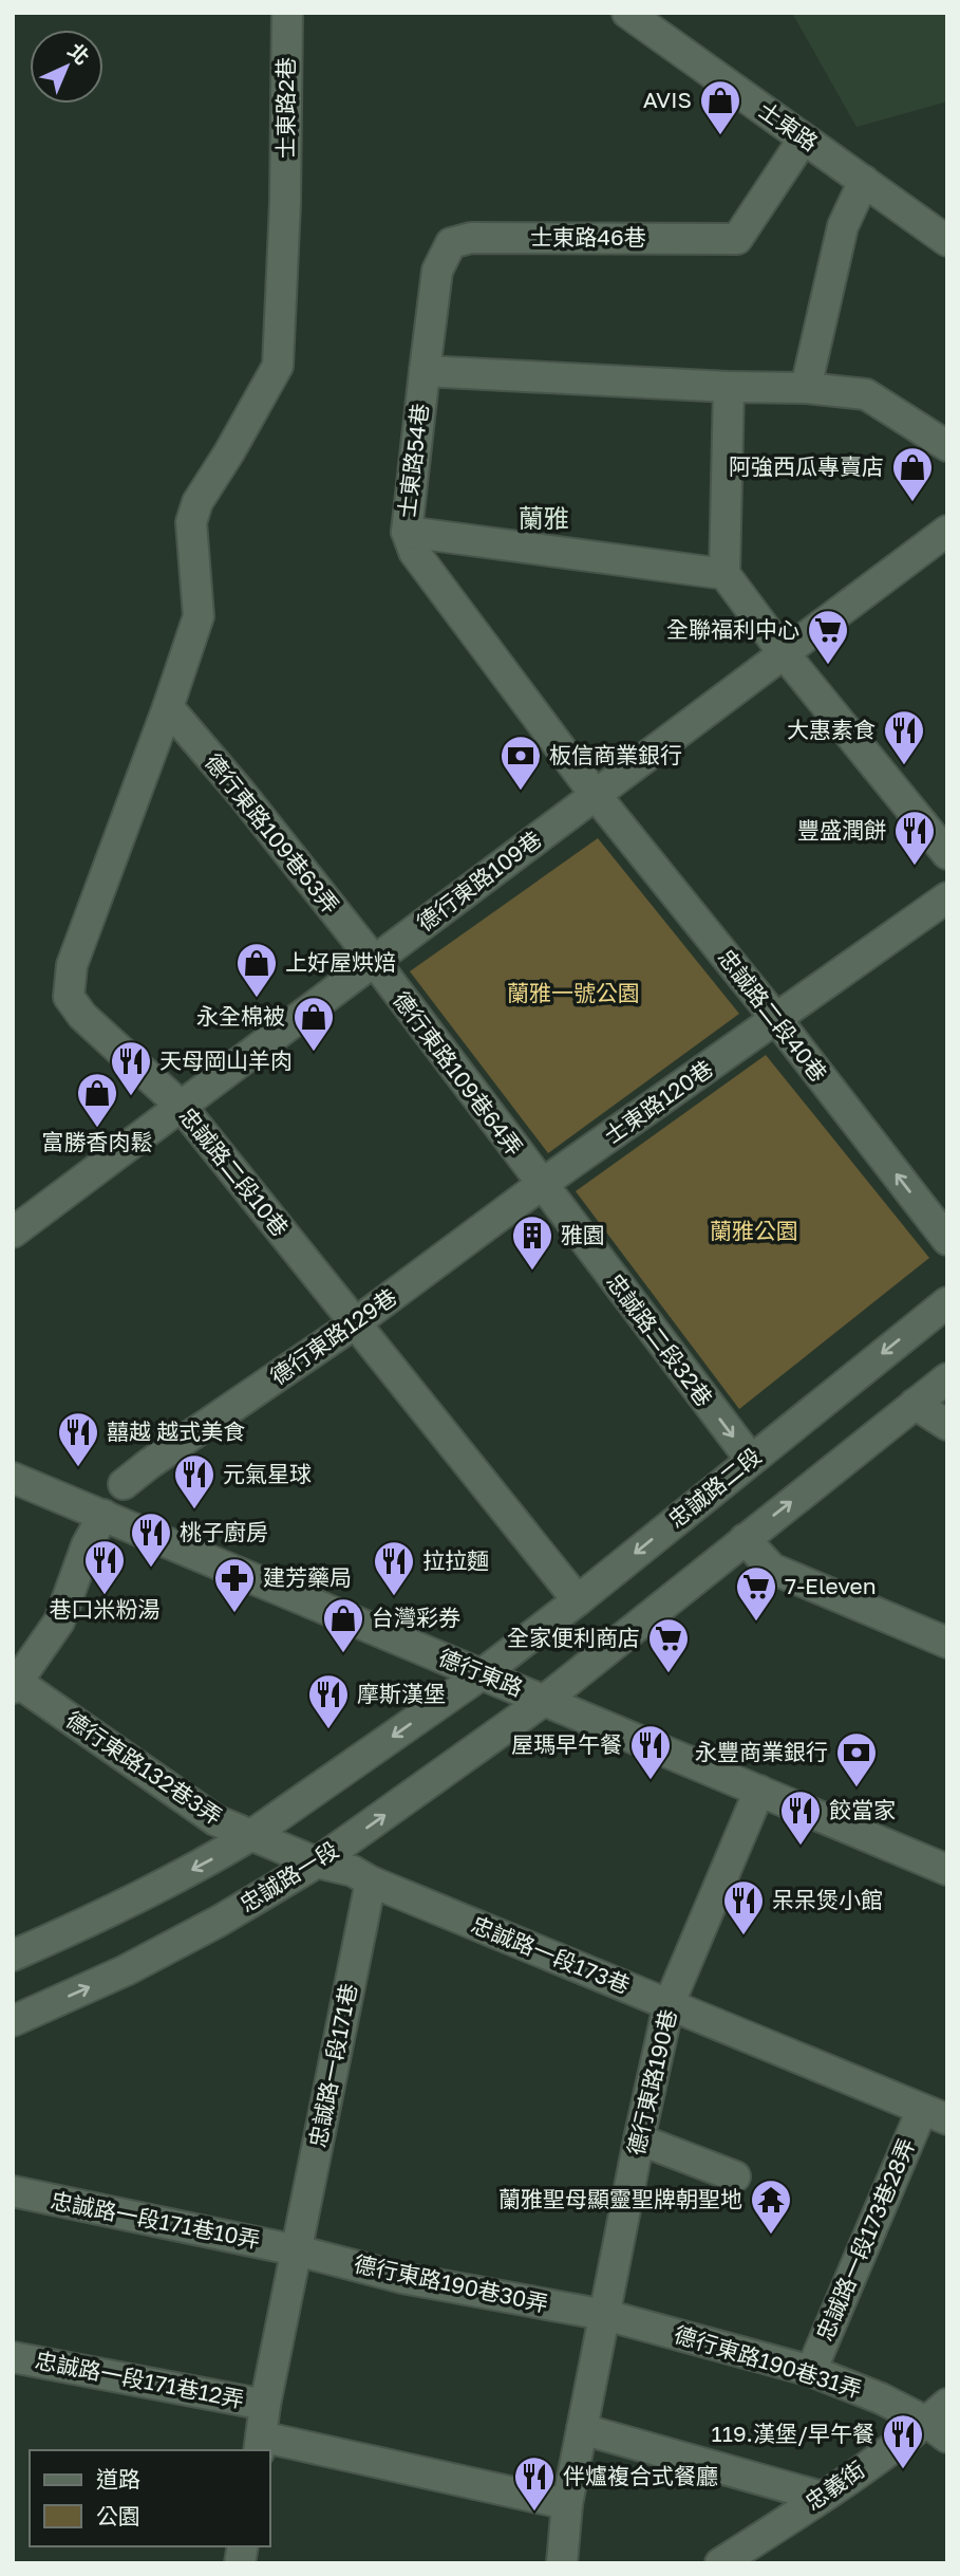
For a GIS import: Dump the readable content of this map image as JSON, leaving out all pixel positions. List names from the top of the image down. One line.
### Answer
{"streets":{"street":["士東路2巷","士東路","士東路46巷","士東路54巷","德行東路109巷63弄","德行東路109巷","忠誠路二段40巷","德行東路109巷64弄","士東路120巷","忠誠路二段10巷","德行東路129巷","忠誠路二段32巷","忠誠路二段","德行東路","德行東路132巷3弄","忠誠路一段","忠誠路一段173巷","忠誠路一段171巷","德行東路190巷","忠誠路一段171巷10弄","忠誠路一段173巷28弄","德行東路190巷30弄","德行東路190巷31弄","忠誠路一段171巷12弄","忠義街"]},"crossings":[["士東路2巷","德行東路109巷63弄"],["士東路2巷","忠誠路二段10巷"],["士東路","士東路46巷"],["士東路46巷","士東路54巷"],["士東路54巷","德行東路109巷"],["士東路54巷","忠誠路二段40巷"],["德行東路109巷63弄","德行東路109巷"],["德行東路109巷63弄","德行東路109巷64弄"],["德行東路109巷63弄","忠誠路二段10巷"],["德行東路109巷","忠誠路二段40巷"],["德行東路109巷","德行東路109巷64弄"],["德行東路109巷","忠誠路二段10巷"],["忠誠路二段40巷","士東路120巷"],["德行東路109巷64弄","士東路120巷"],["德行東路109巷64弄","德行東路129巷"],["德行東路109巷64弄","忠誠路二段32巷"],["士東路120巷","德行東路129巷"],["士東路120巷","忠誠路二段32巷"],["忠誠路二段10巷","德行東路129巷"],["忠誠路二段10巷","忠誠路二段"],["德行東路129巷","忠誠路二段32巷"],["忠誠路二段32巷","忠誠路二段"],["忠誠路二段","德行東路"],["德行東路","忠誠路一段"],["德行東路","德行東路190巷"],["德行東路132巷3弄","忠誠路一段"],["德行東路132巷3弄","忠誠路一段173巷"],["忠誠路一段","忠誠路一段173巷"],["忠誠路一段173巷","忠誠路一段171巷"],["忠誠路一段173巷","德行東路190巷"],["忠誠路一段173巷","忠誠路一段173巷28弄"],["忠誠路一段171巷","忠誠路一段171巷10弄"],["忠誠路一段171巷","德行東路190巷30弄"],["忠誠路一段171巷","忠誠路一段171巷12弄"],["德行東路190巷","德行東路190巷30弄"],["德行東路190巷","德行東路190巷31弄"],["忠誠路一段171巷10弄","德行東路190巷30弄"],["忠誠路一段173巷28弄","德行東路190巷31弄"],["德行東路190巷30弄","德行東路190巷31弄"],["德行東路190巷31弄","忠義街"]],"one_way":["忠誠路二段40巷","忠誠路二段32巷"],"districts":["蘭雅"],"parks":["蘭雅一號公園","蘭雅公園"],"places":{"shop":["AVIS","阿強西瓜專賣店","上好屋烘焙","永全棉被","富勝香肉鬆","台灣彩券"],"supermarket":["全聯福利中心","7-Eleven","全家便利商店"],"restaurant":["大惠素食","豐盛潤餅","天母岡山羊肉","囍越 越式美食","元氣星球","桃子廚房","巷口米粉湯","拉拉麵","摩斯漢堡","屋瑪早午餐","餃當家","呆呆煲小館","119.漢堡/早午餐","伴爐複合式餐廳"],"bank":["板信商業銀行","永豐商業銀行"],"building":["雅園"],"pharmacy":["建芳藥局"],"temple":["蘭雅聖母顯靈聖牌朝聖地"]},"legend":["道路","公園"],"north":"top right"}
